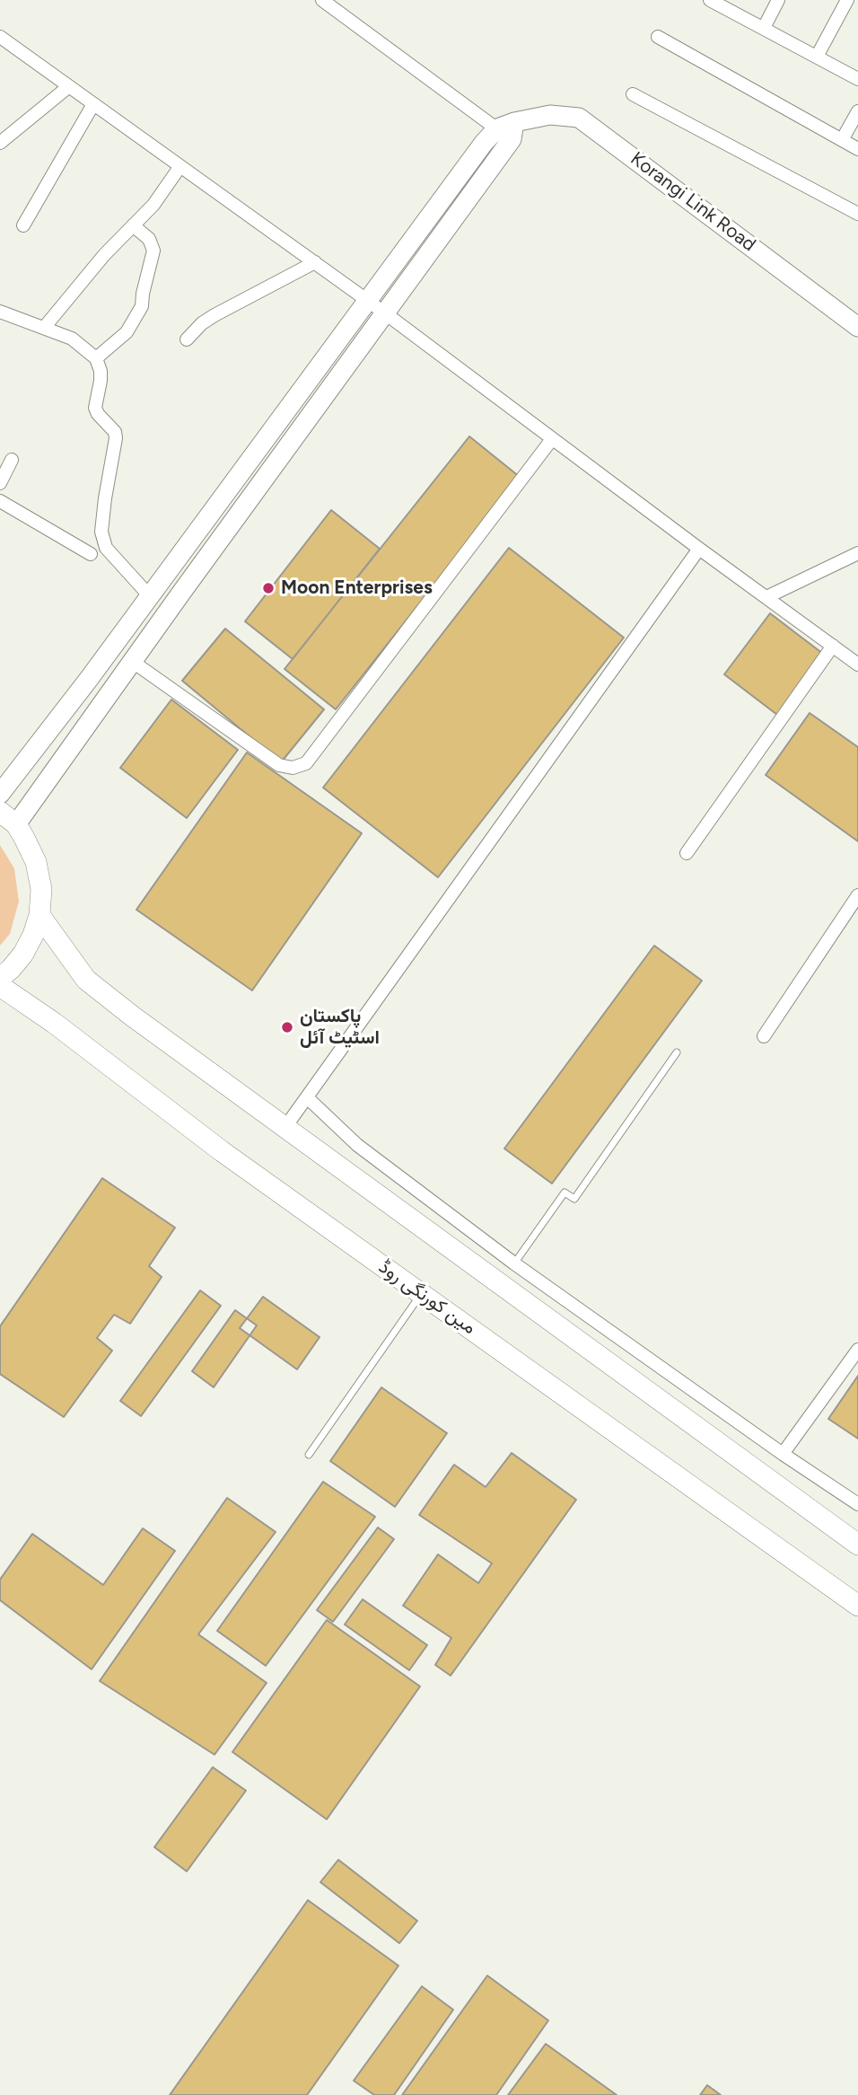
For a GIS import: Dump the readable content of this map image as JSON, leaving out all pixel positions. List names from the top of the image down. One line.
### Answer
{"streets":{"main road":["Korangi Link Road","مین کورنگی روڈ"]},"places":["Moon Enterprises","پاکستان اسٹیٹ آئل"]}
